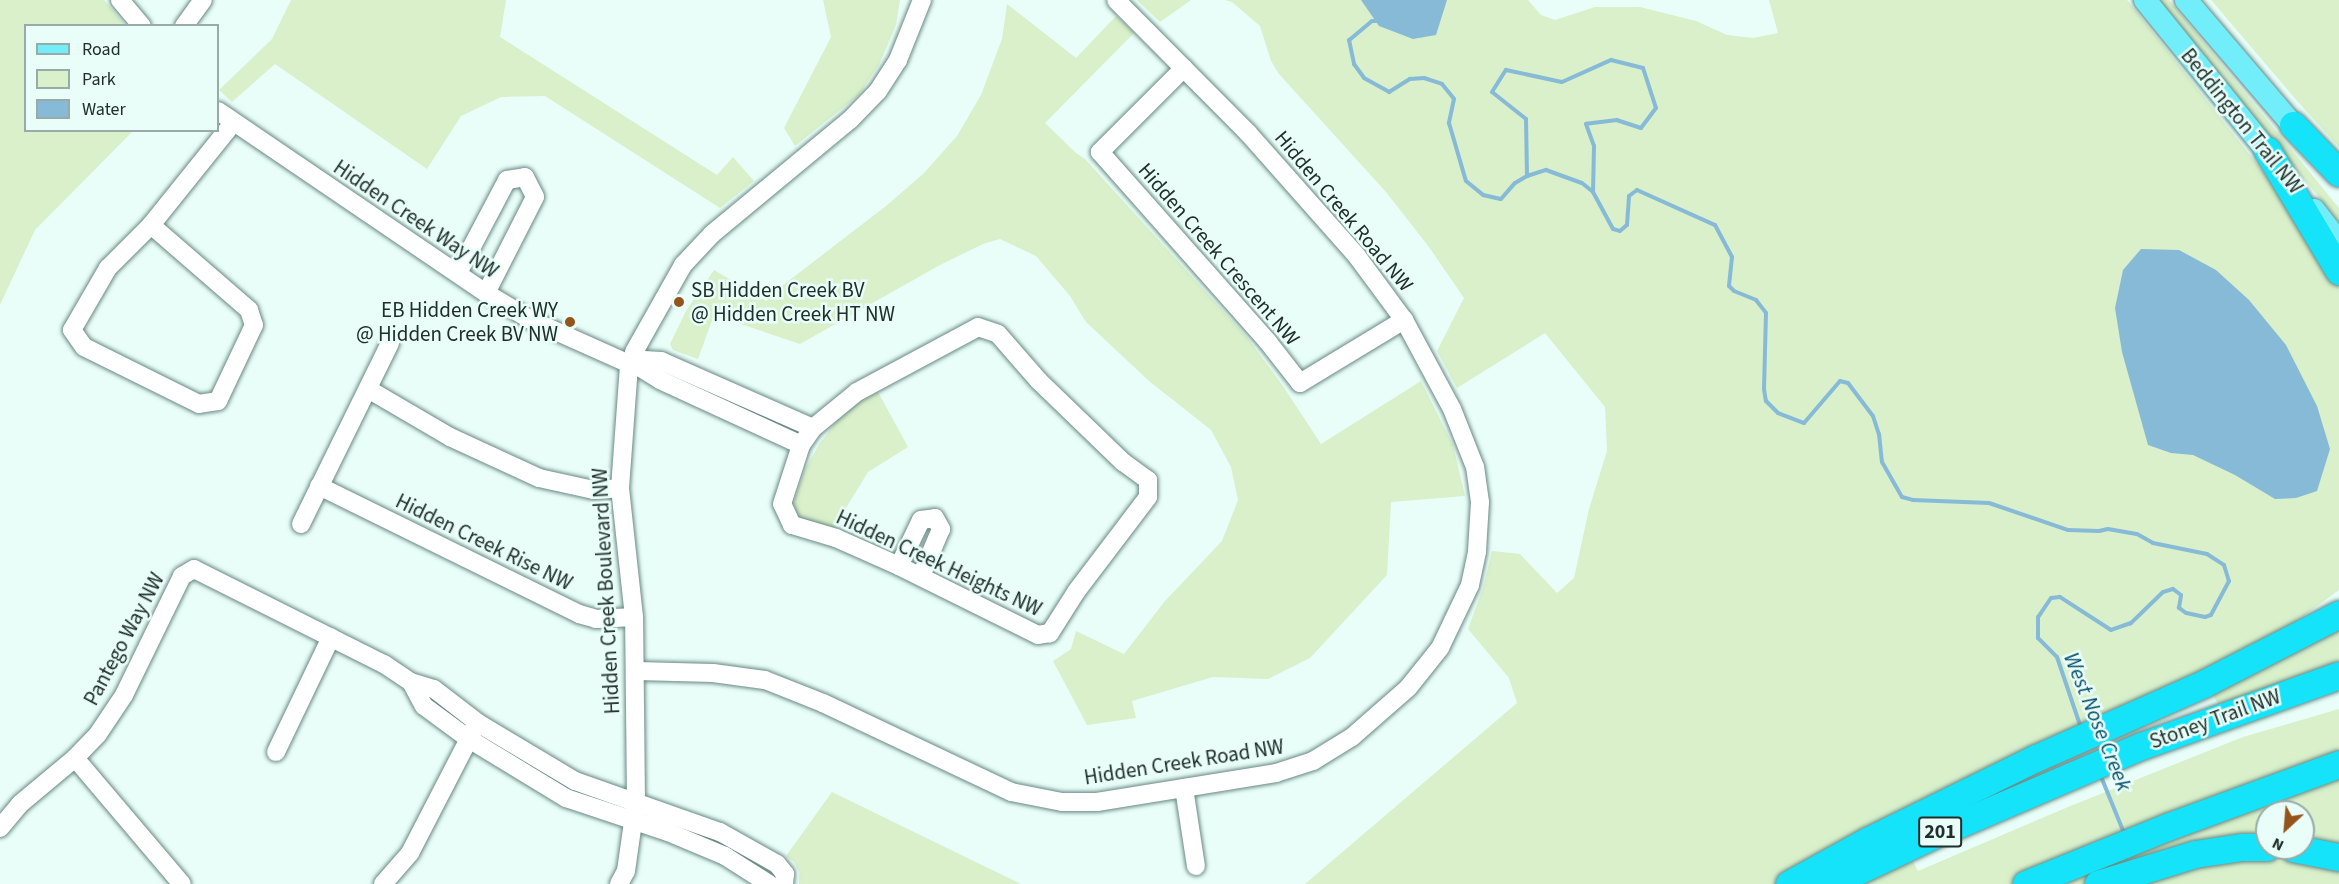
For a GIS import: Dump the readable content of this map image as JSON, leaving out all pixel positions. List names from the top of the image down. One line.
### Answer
{"streets":{"highway":["Stoney Trail NW","201"],"main road":["Beddington Trail NW"],"street":["Hidden Creek Road NW","Hidden Creek Way NW","Hidden Creek Crescent NW","Hidden Creek Rise NW","Hidden Creek Heights NW","Hidden Creek Boulevard NW","Pantego Way NW"]},"crossings":[["Hidden Creek Road NW","Hidden Creek Crescent NW"],["Hidden Creek Road NW","Hidden Creek Boulevard NW"],["Hidden Creek Way NW","Hidden Creek Heights NW"],["Hidden Creek Way NW","Hidden Creek Boulevard NW"],["Hidden Creek Rise NW","Hidden Creek Boulevard NW"],["Hidden Creek Boulevard NW","Pantego Way NW"]],"water":["West Nose Creek"],"places":["SB Hidden Creek BV @ Hidden Creek HT NW","EB Hidden Creek WY @ Hidden Creek BV NW"],"legend":["Road","Park","Water"],"north":"bottom left"}
